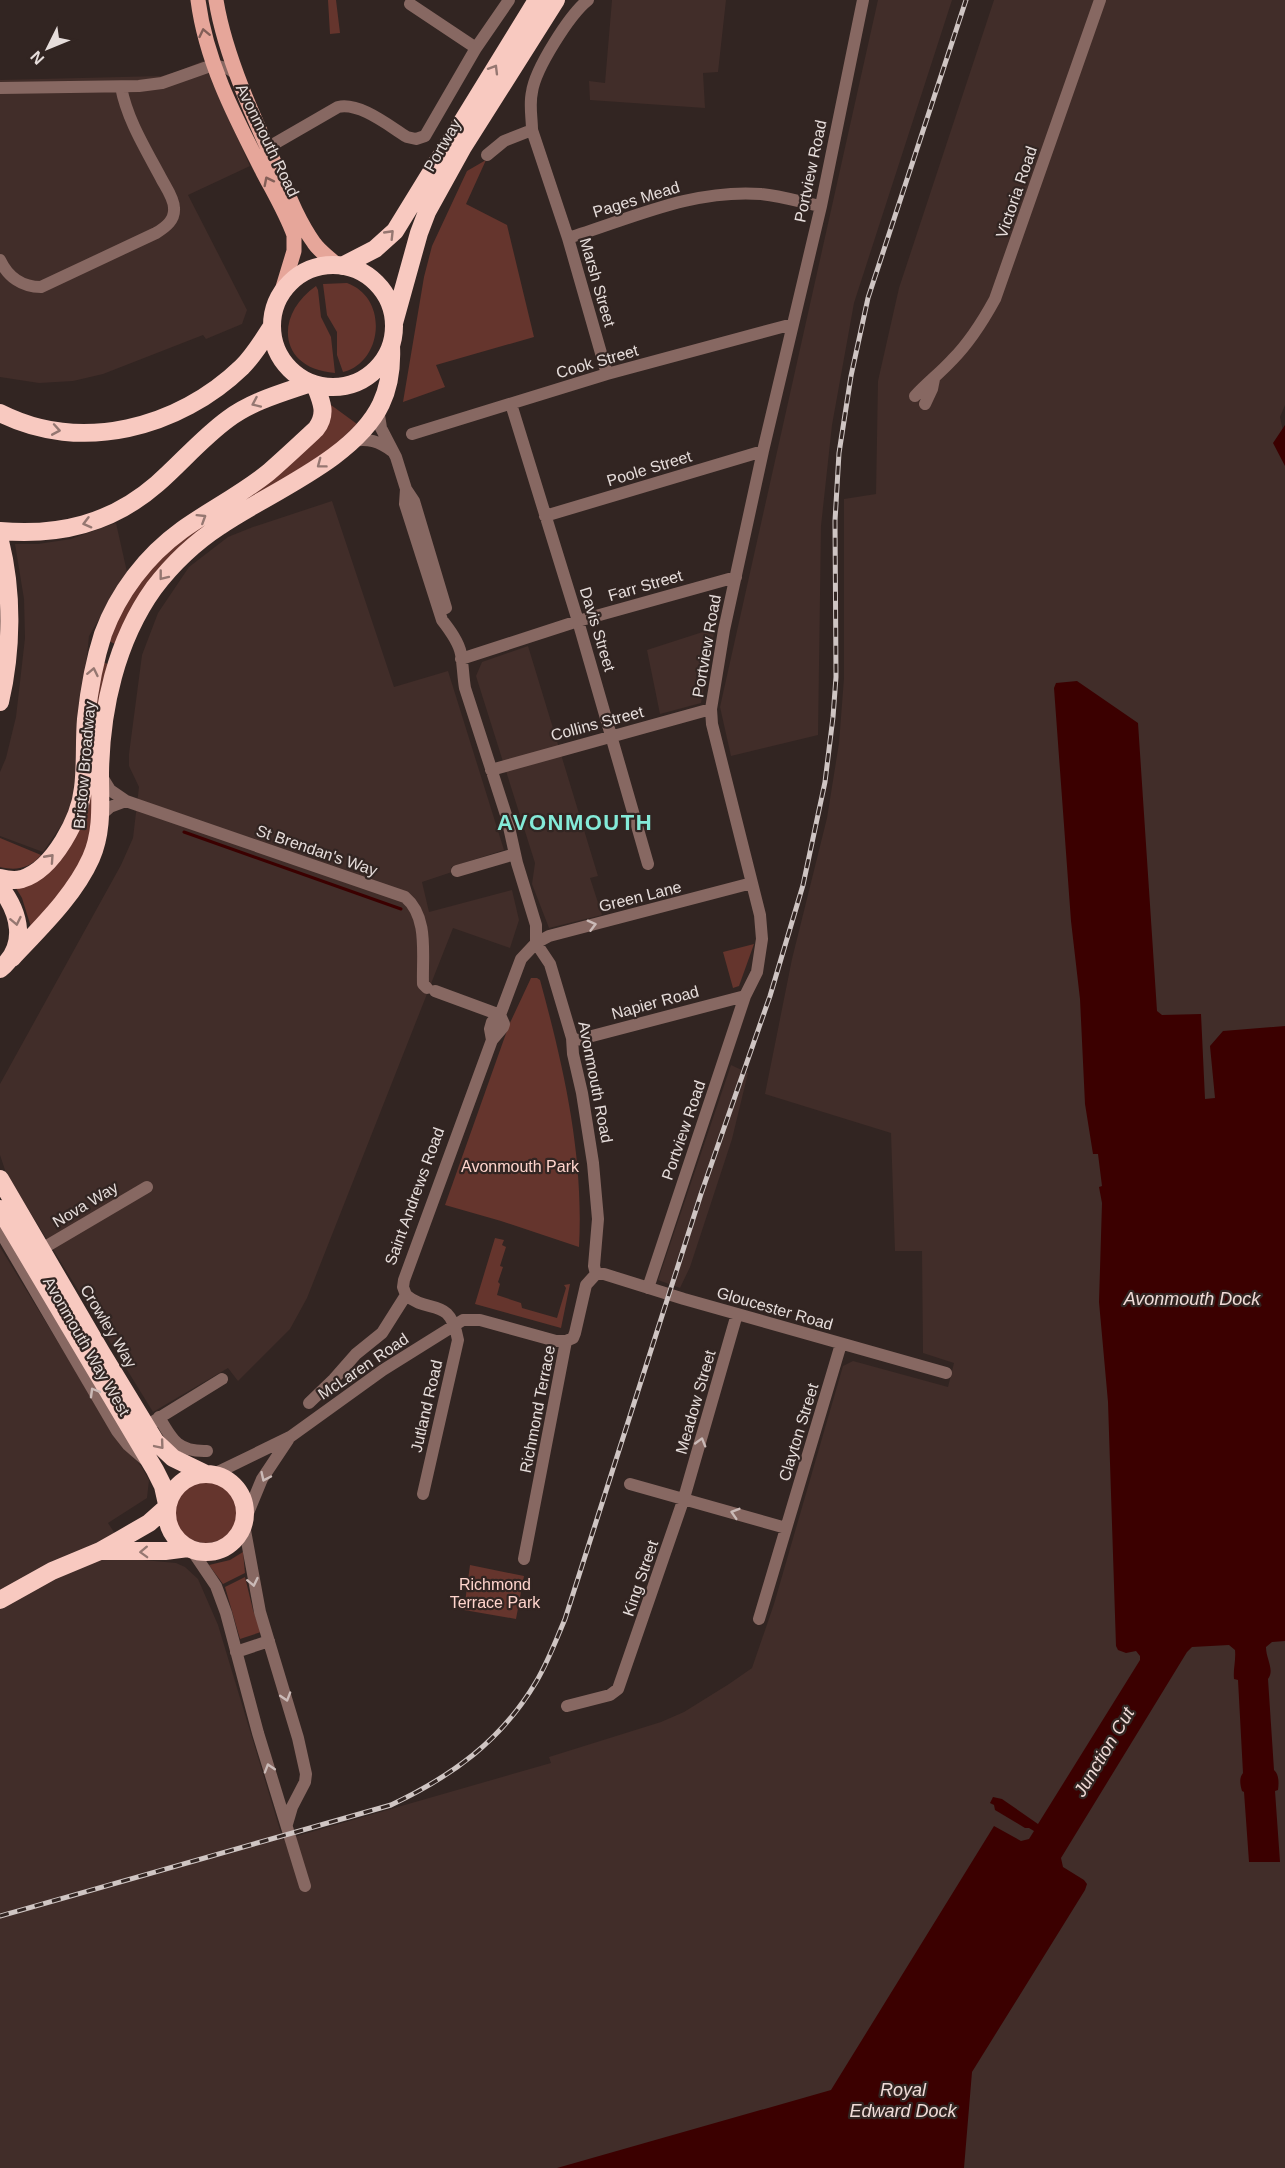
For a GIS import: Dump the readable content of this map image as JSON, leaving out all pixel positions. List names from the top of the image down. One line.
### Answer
{"streets":{"highway":["Portway","Bristow Broadway","Crowley Way"],"main road":["Avonmouth Road"],"street":["Portview Road","Victoria Road","Pages Mead","Marsh Street","Cook Street","Poole Street","Farr Street","Davis Street","Collins Street","St Brendan's Way","Green Lane","Napier Road","Saint Andrews Road","Nova Way","Gloucester Road","Avonmouth Way West","McLaren Road","Meadow Street","Jutland Road","Richmond Terrace","Clayton Street","King Street"]},"crossings":[["Avonmouth Road","Portway"],["Avonmouth Road","Farr Street"],["Avonmouth Road","Collins Street"],["Avonmouth Road","Bristow Broadway"],["Avonmouth Road","Green Lane"],["Avonmouth Road","Napier Road"],["Avonmouth Road","Saint Andrews Road"],["Avonmouth Road","Gloucester Road"],["Avonmouth Road","Richmond Terrace"],["Portway","Bristow Broadway"],["Portview Road","Pages Mead"],["Portview Road","Cook Street"],["Portview Road","Poole Street"],["Portview Road","Farr Street"],["Portview Road","Collins Street"],["Portview Road","Green Lane"],["Portview Road","Napier Road"],["Portview Road","Gloucester Road"],["Pages Mead","Marsh Street"],["Marsh Street","Cook Street"],["Cook Street","Davis Street"],["Poole Street","Davis Street"],["Farr Street","Davis Street"],["Davis Street","Collins Street"],["Bristow Broadway","St Brendan's Way"],["St Brendan's Way","Saint Andrews Road"],["Green Lane","Saint Andrews Road"],["Nova Way","Crowley Way"],["Gloucester Road","Meadow Street"],["Gloucester Road","Richmond Terrace"],["Gloucester Road","Clayton Street"],["Crowley Way","Avonmouth Way West"],["Crowley Way","McLaren Road"],["McLaren Road","Jutland Road"],["McLaren Road","Richmond Terrace"],["Meadow Street","King Street"]],"one_way":["Green Lane","Avonmouth Way West","Meadow Street"],"districts":["AVONMOUTH"],"water":["Avonmouth Dock","Junction Cut","Royal Edward Dock"],"parks":["Avonmouth Park","Richmond Terrace Park"],"north":"bottom left"}
